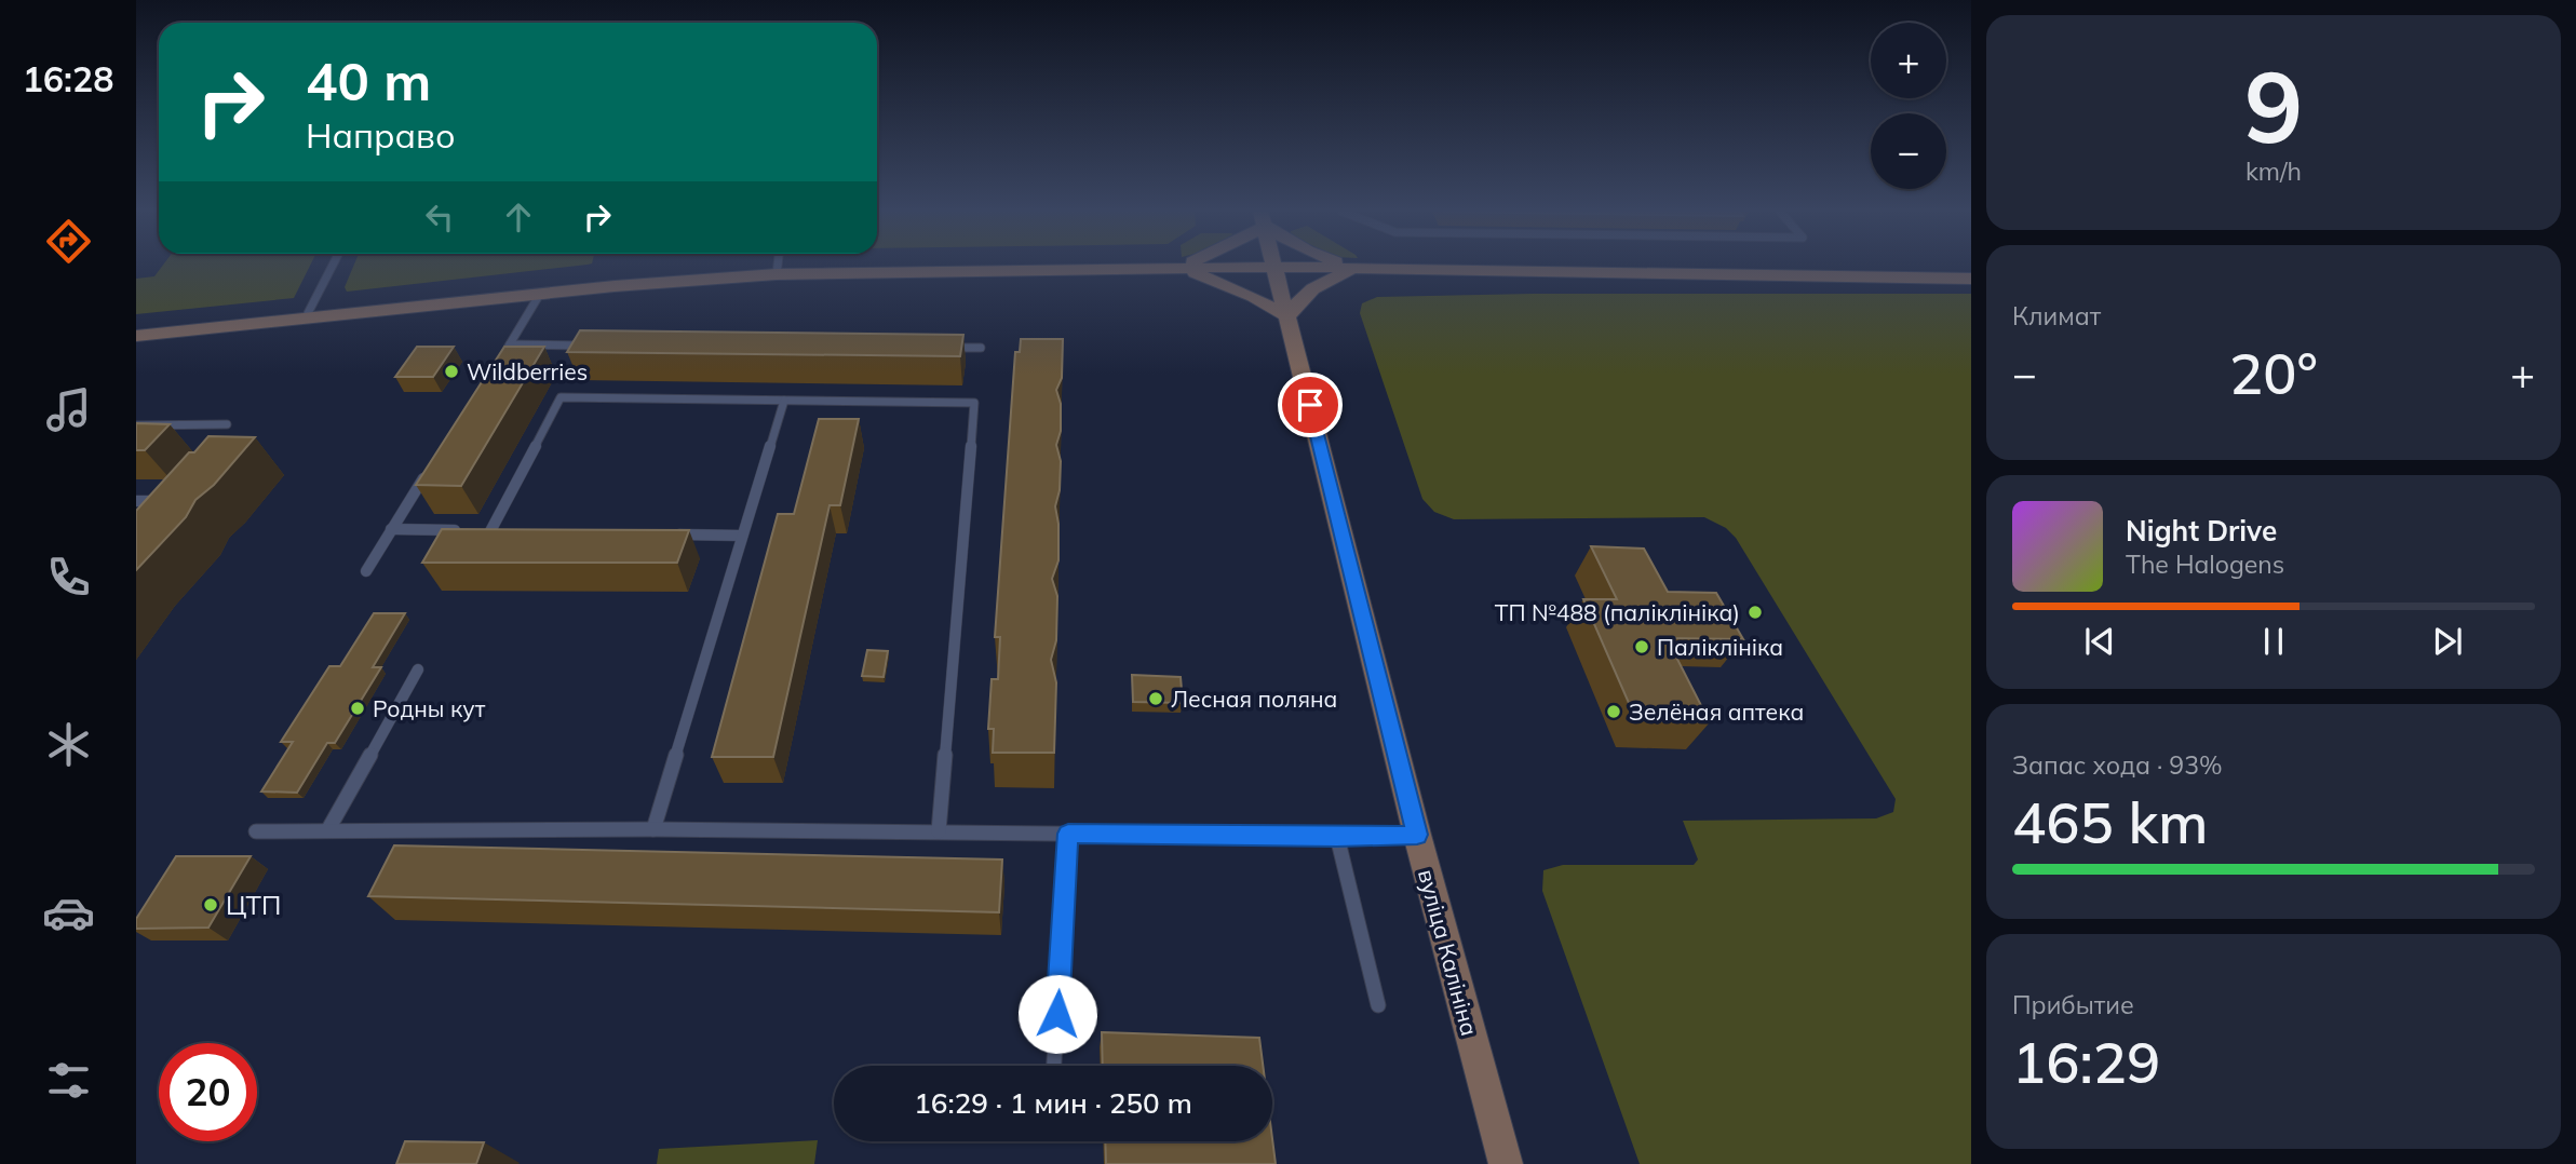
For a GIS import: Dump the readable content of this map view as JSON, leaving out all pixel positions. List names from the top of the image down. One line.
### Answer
{"streets":{"main road":["вуліца Калініна"]},"places":["Wildberries","ТП №488 (паліклініка)","Паліклініка","Лесная поляна","Родны кут","Зелёная аптека","ЦТП"],"page":{"tabs":"16:28","tile":[["9","km/h"],"Климат",["Запас хода · 93%","465 km"],["Прибытие","16:29"]],"map_buttons":["+","−"],"turn":["40 m","Направо"],"heat":["−","20°","+"],"song":["Night Drive","The Halogens"],"limit":"20","trip":"16:29 · 1 мин · 250 m"}}
